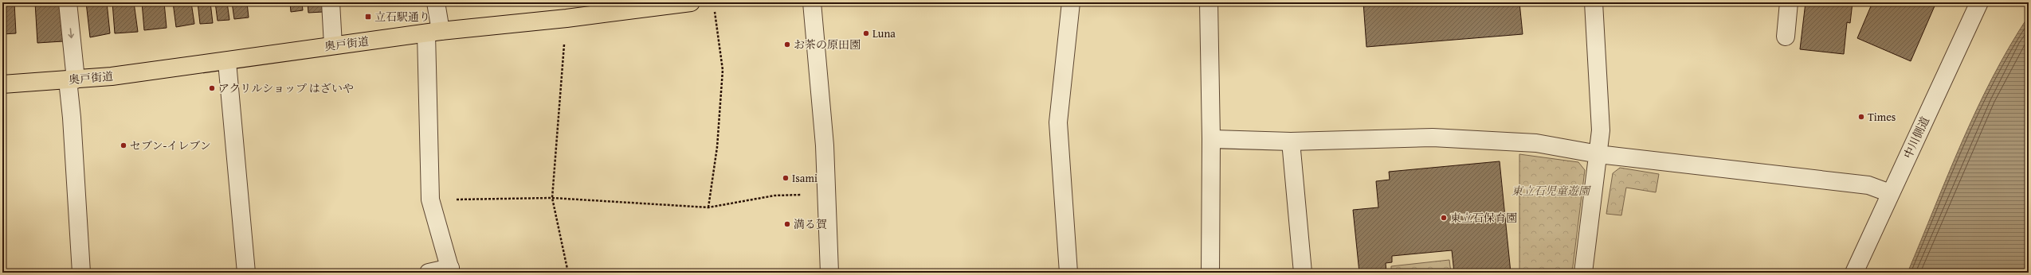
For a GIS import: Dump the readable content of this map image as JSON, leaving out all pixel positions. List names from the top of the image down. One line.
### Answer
{"streets":{"main road":["奥戸街道"],"street":["中川側道"]},"parks":["東立石児童遊園"],"places":{"transit":["立石駅通り"],"other":["Luna","お茶の原田園","アクリルショップ はざいや","Times","セブン-イレブン","Isami","東立石保育園","満る賀"]}}
